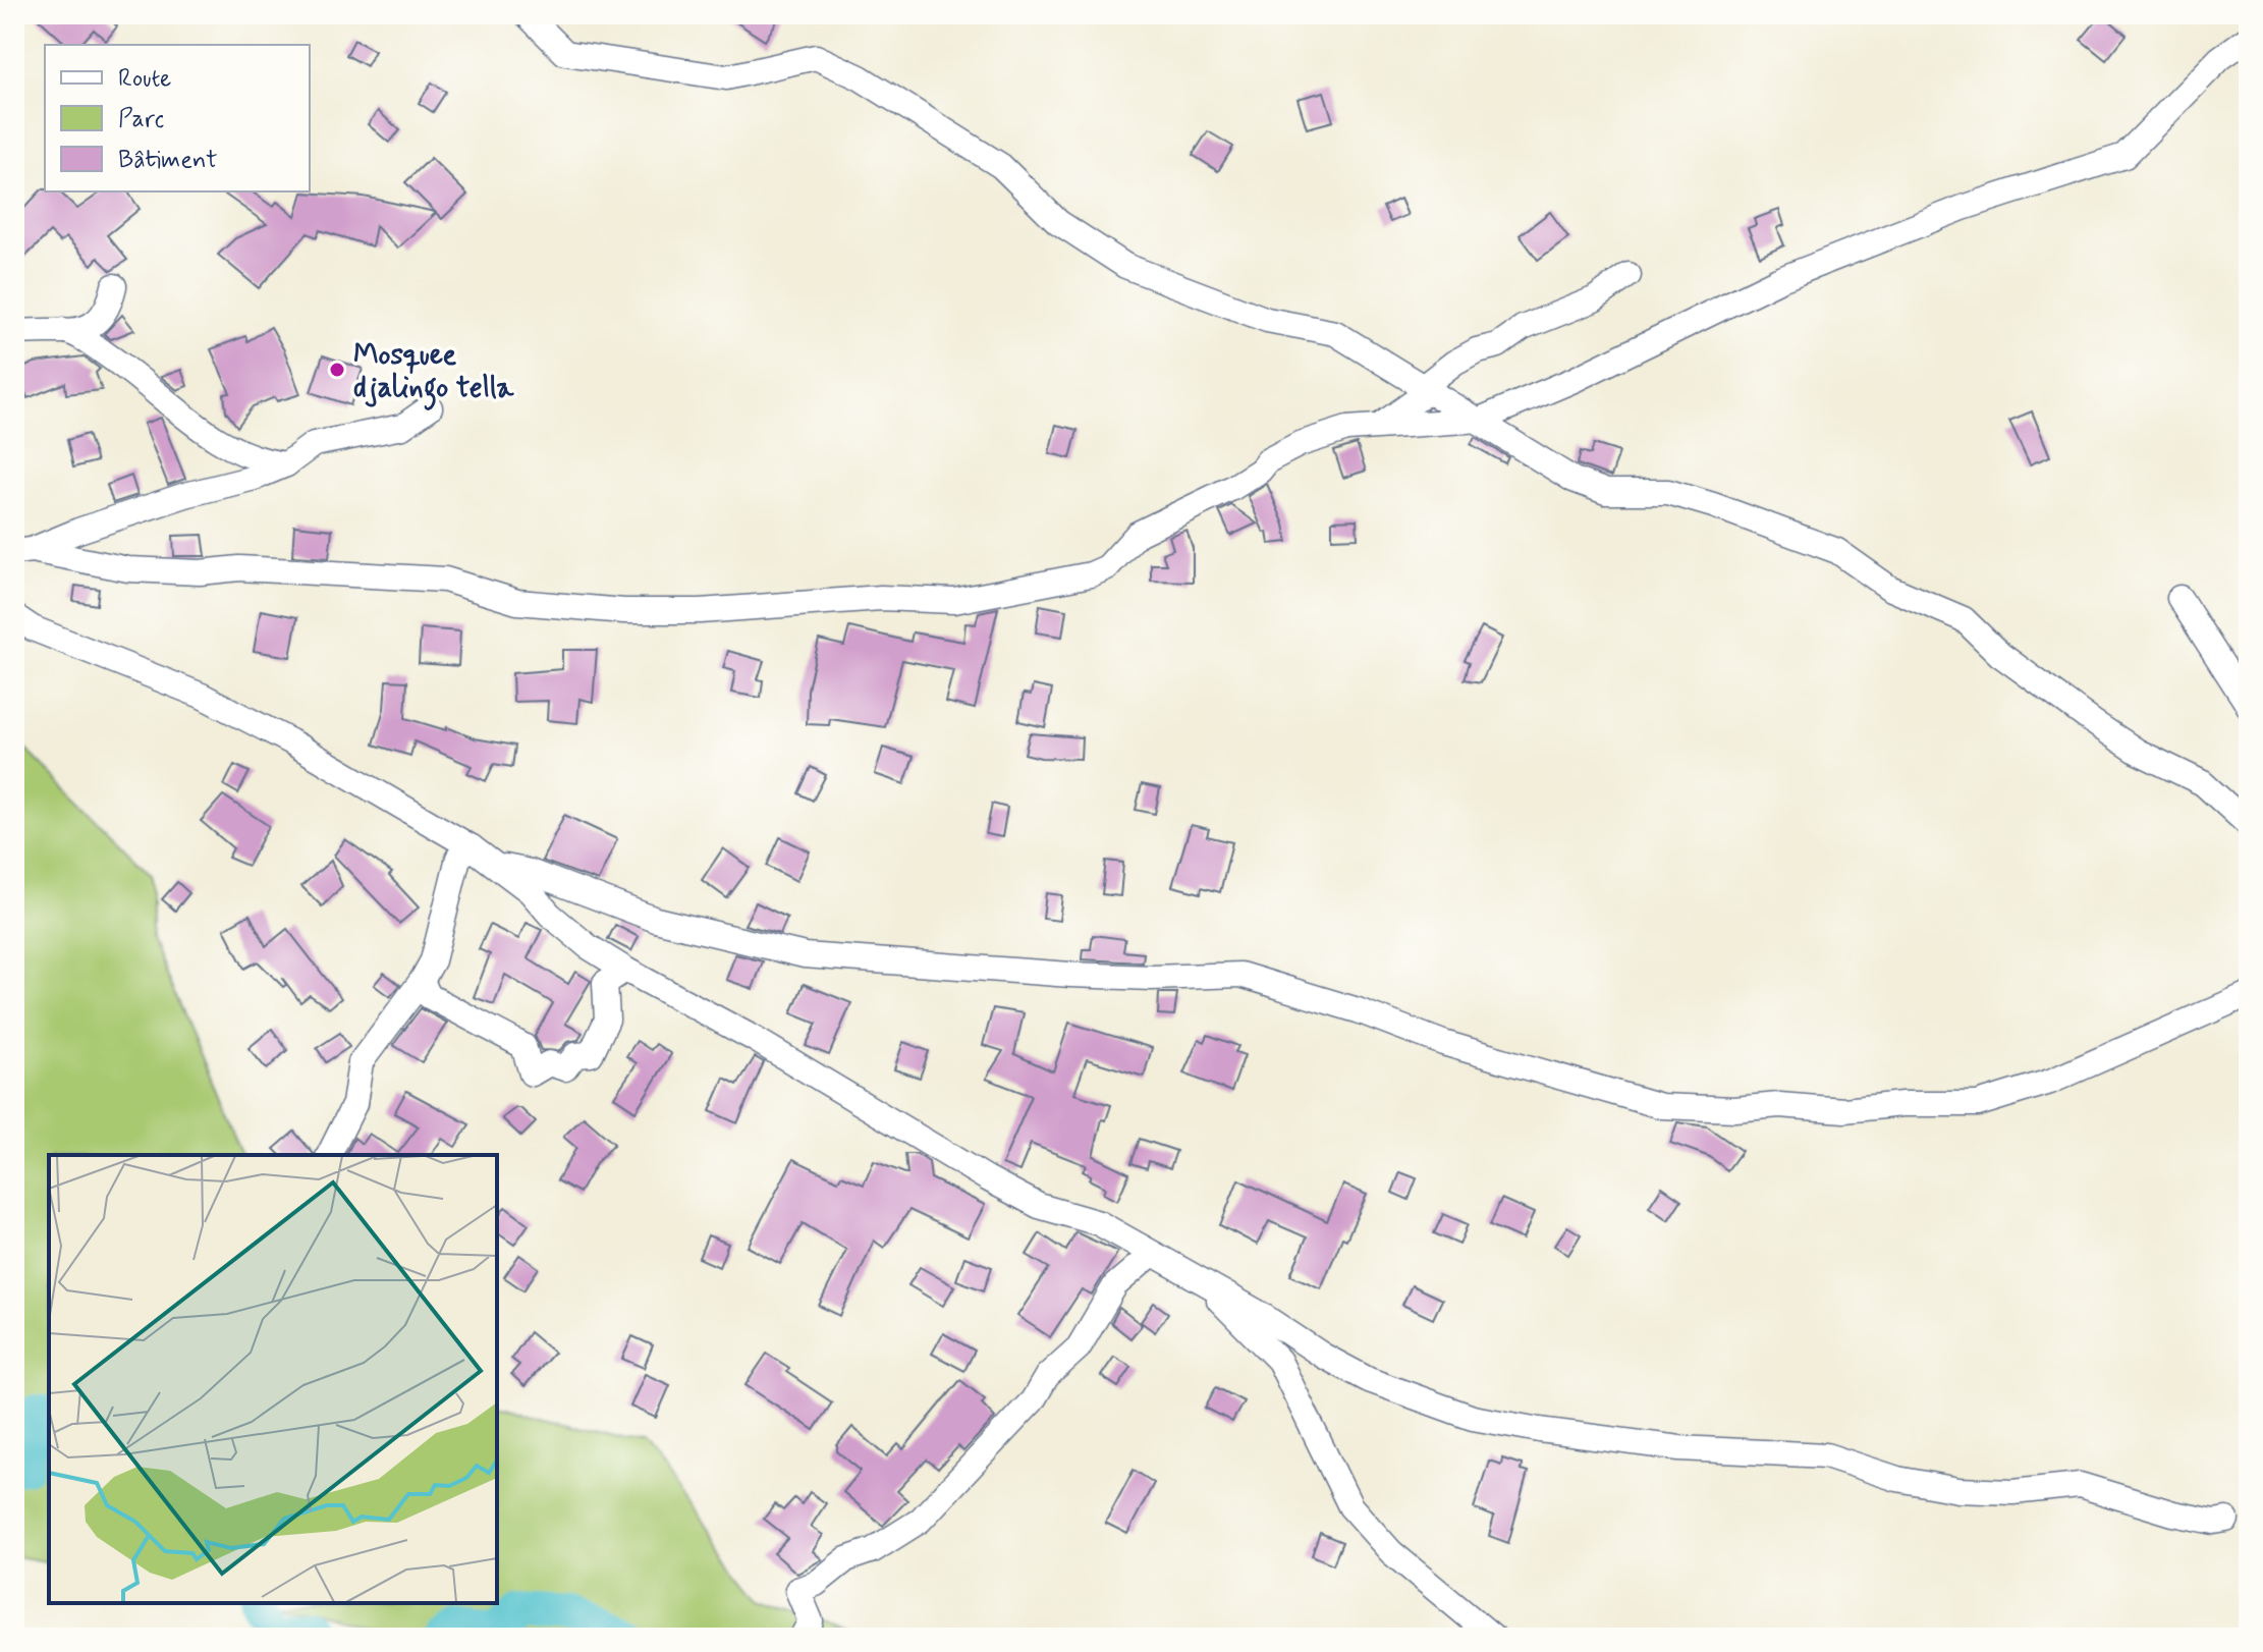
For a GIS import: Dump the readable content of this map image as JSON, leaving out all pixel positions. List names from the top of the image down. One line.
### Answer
{"places":["Mosquee djalingo tella"],"legend":["Route","Parc","Bâtiment"]}
